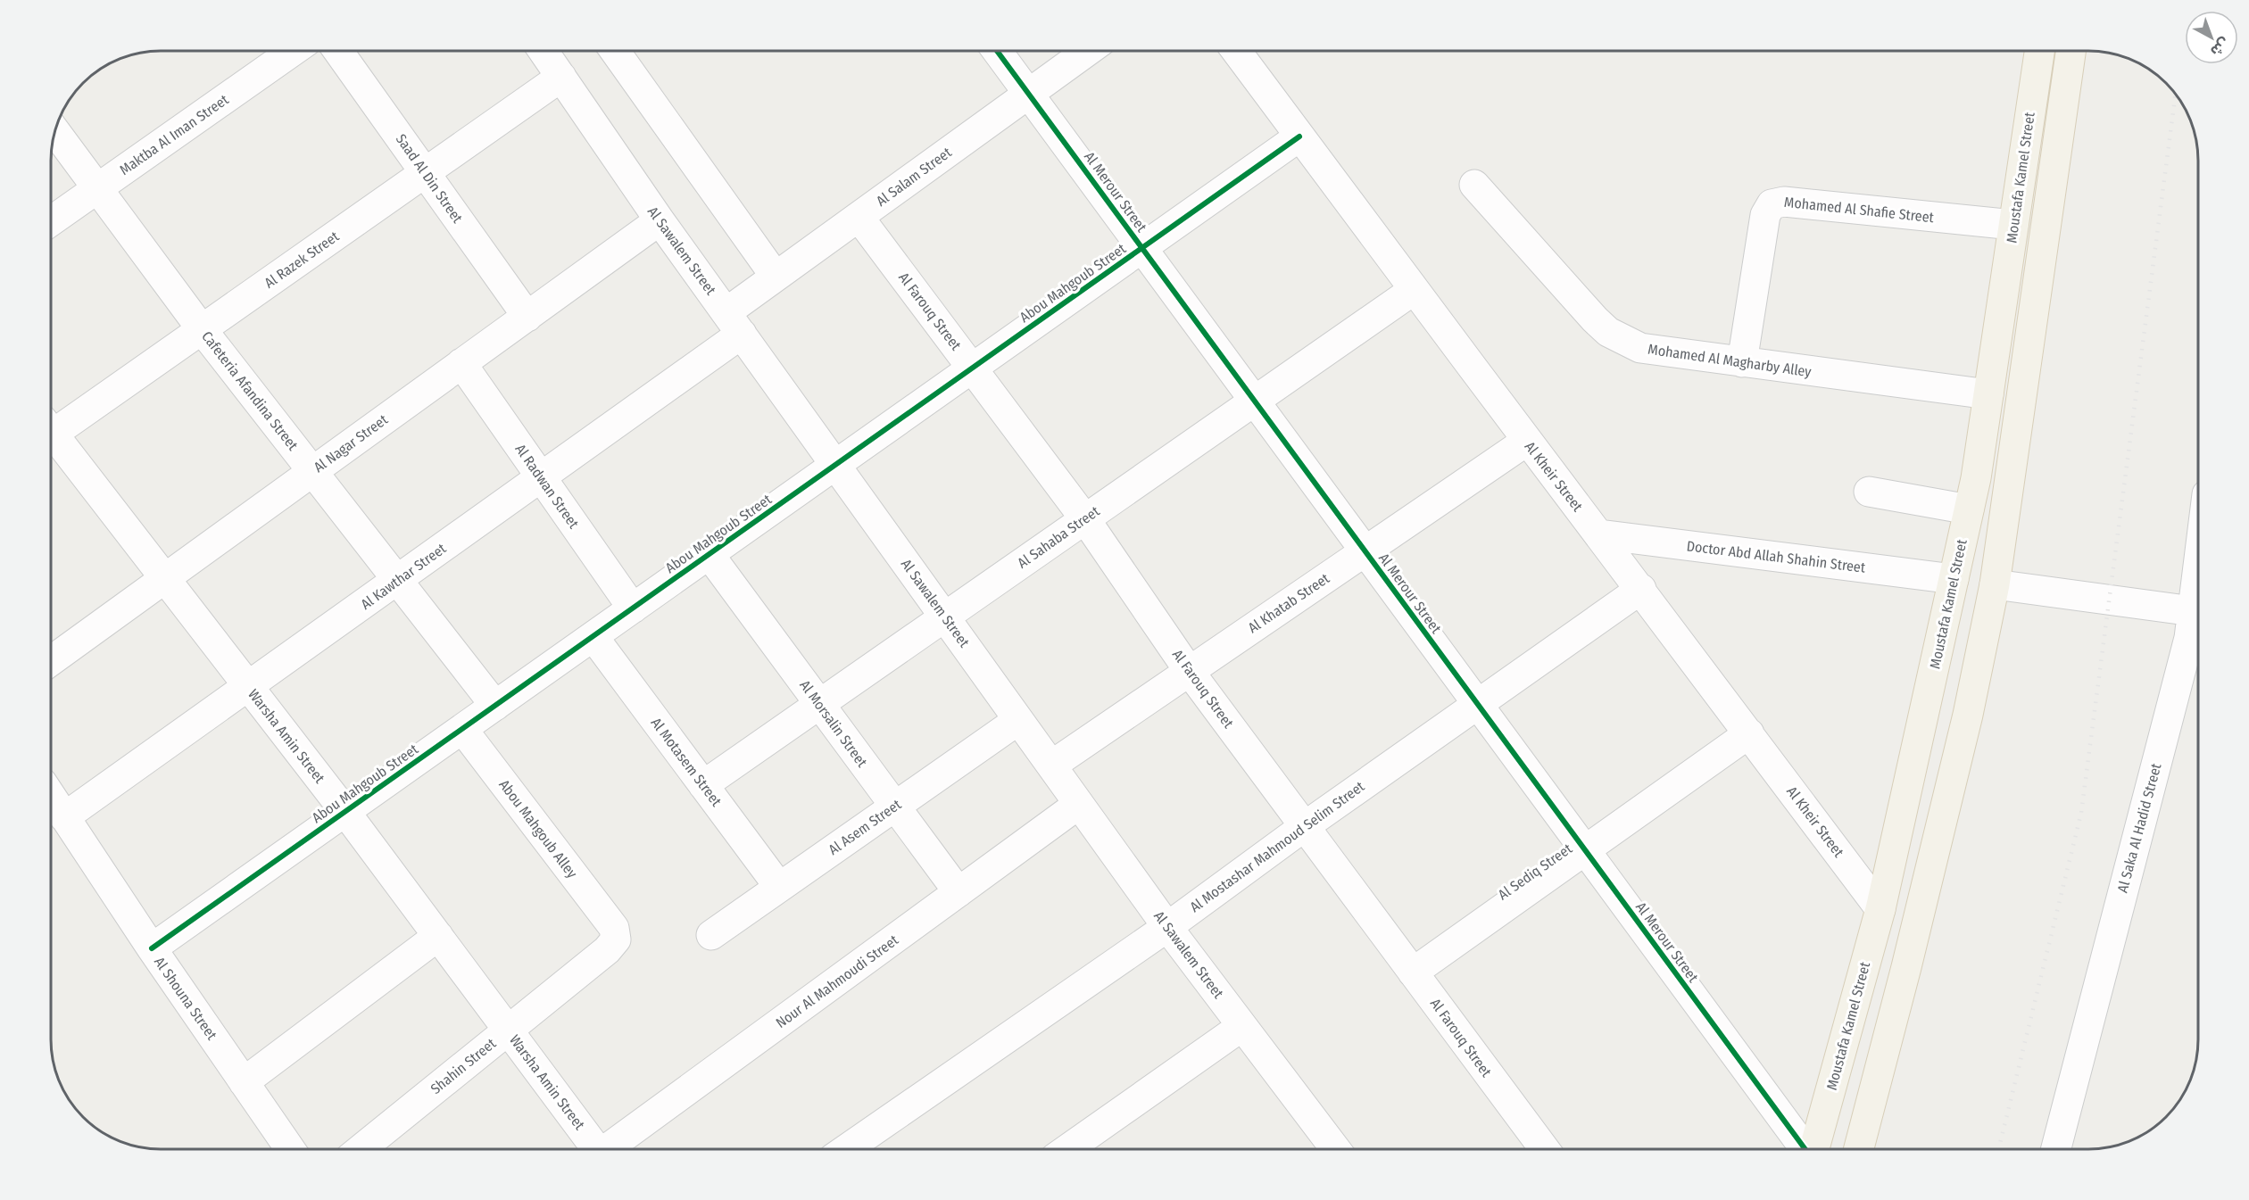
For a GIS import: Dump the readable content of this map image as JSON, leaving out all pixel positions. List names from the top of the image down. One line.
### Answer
{"streets":{"main road":["Moustafa Kamel Street"],"street":["Maktba Al Iman Street","Al Salam Street","Saad Al Din Street","Al Merour Street","Mohamed Al Shafie Street","Al Sawalem Street","Al Razek Street","Abou Mahgoub Street","Al Farouq Street","Mohamed Al Magharby Alley","Cafeteria Afandina Street","Al Nagar Street","Al Kheir Street","Al Radwan Street","Al Sahaba Street","Doctor Abd Allah Shahin Street","Al Kawthar Street","Al Khatab Street","Al Morsalin Street","Warsha Amin Street","Al Motasem Street","Al Asem Street","Al Saka Al Hadid Street","Abou Mahgoub Alley","Al Mostashar Mahmoud Selim Street","Al Sediq Street","Nour Al Mahmoudi Street","Al Shouna Street","Shahin Street"]},"crossings":[["Maktba Al Iman Street","Cafeteria Afandina Street"],["Al Salam Street","Al Merour Street"],["Al Salam Street","Al Sawalem Street"],["Al Salam Street","Al Farouq Street"],["Al Salam Street","Al Kawthar Street"],["Moustafa Kamel Street","Mohamed Al Shafie Street"],["Moustafa Kamel Street","Mohamed Al Magharby Alley"],["Moustafa Kamel Street","Al Kheir Street"],["Moustafa Kamel Street","Doctor Abd Allah Shahin Street"],["Saad Al Din Street","Al Razek Street"],["Saad Al Din Street","Al Nagar Street"],["Al Merour Street","Abou Mahgoub Street"],["Al Merour Street","Al Sahaba Street"],["Al Merour Street","Al Khatab Street"],["Al Merour Street","Al Mostashar Mahmoud Selim Street"],["Al Merour Street","Al Sediq Street"],["Mohamed Al Shafie Street","Mohamed Al Magharby Alley"],["Al Sawalem Street","Al Razek Street"],["Al Sawalem Street","Abou Mahgoub Street"],["Al Sawalem Street","Al Nagar Street"],["Al Sawalem Street","Al Sahaba Street"],["Al Sawalem Street","Al Kawthar Street"],["Al Sawalem Street","Al Khatab Street"],["Al Sawalem Street","Al Asem Street"],["Al Sawalem Street","Al Mostashar Mahmoud Selim Street"],["Al Sawalem Street","Nour Al Mahmoudi Street"],["Al Razek Street","Cafeteria Afandina Street"],["Abou Mahgoub Street","Al Farouq Street"],["Abou Mahgoub Street","Cafeteria Afandina Street"],["Abou Mahgoub Street","Al Kheir Street"],["Abou Mahgoub Street","Al Radwan Street"],["Abou Mahgoub Street","Al Morsalin Street"],["Abou Mahgoub Street","Warsha Amin Street"],["Abou Mahgoub Street","Al Motasem Street"],["Abou Mahgoub Street","Abou Mahgoub Alley"],["Abou Mahgoub Street","Al Shouna Street"],["Al Farouq Street","Al Sahaba Street"],["Al Farouq Street","Al Khatab Street"],["Al Farouq Street","Al Mostashar Mahmoud Selim Street"],["Al Farouq Street","Al Sediq Street"],["Cafeteria Afandina Street","Al Nagar Street"],["Cafeteria Afandina Street","Al Kawthar Street"],["Al Nagar Street","Al Radwan Street"],["Al Nagar Street","Warsha Amin Street"],["Al Kheir Street","Al Sahaba Street"],["Al Kheir Street","Doctor Abd Allah Shahin Street"],["Al Kheir Street","Al Khatab Street"],["Al Kheir Street","Al Mostashar Mahmoud Selim Street"],["Al Kheir Street","Al Sediq Street"],["Al Radwan Street","Al Kawthar Street"],["Al Sahaba Street","Al Morsalin Street"],["Al Sahaba Street","Al Motasem Street"],["Al Kawthar Street","Warsha Amin Street"],["Al Kawthar Street","Al Shouna Street"],["Al Morsalin Street","Al Asem Street"],["Al Morsalin Street","Nour Al Mahmoudi Street"],["Warsha Amin Street","Shahin Street"],["Al Motasem Street","Al Asem Street"],["Abou Mahgoub Alley","Shahin Street"]],"north":"bottom right"}
